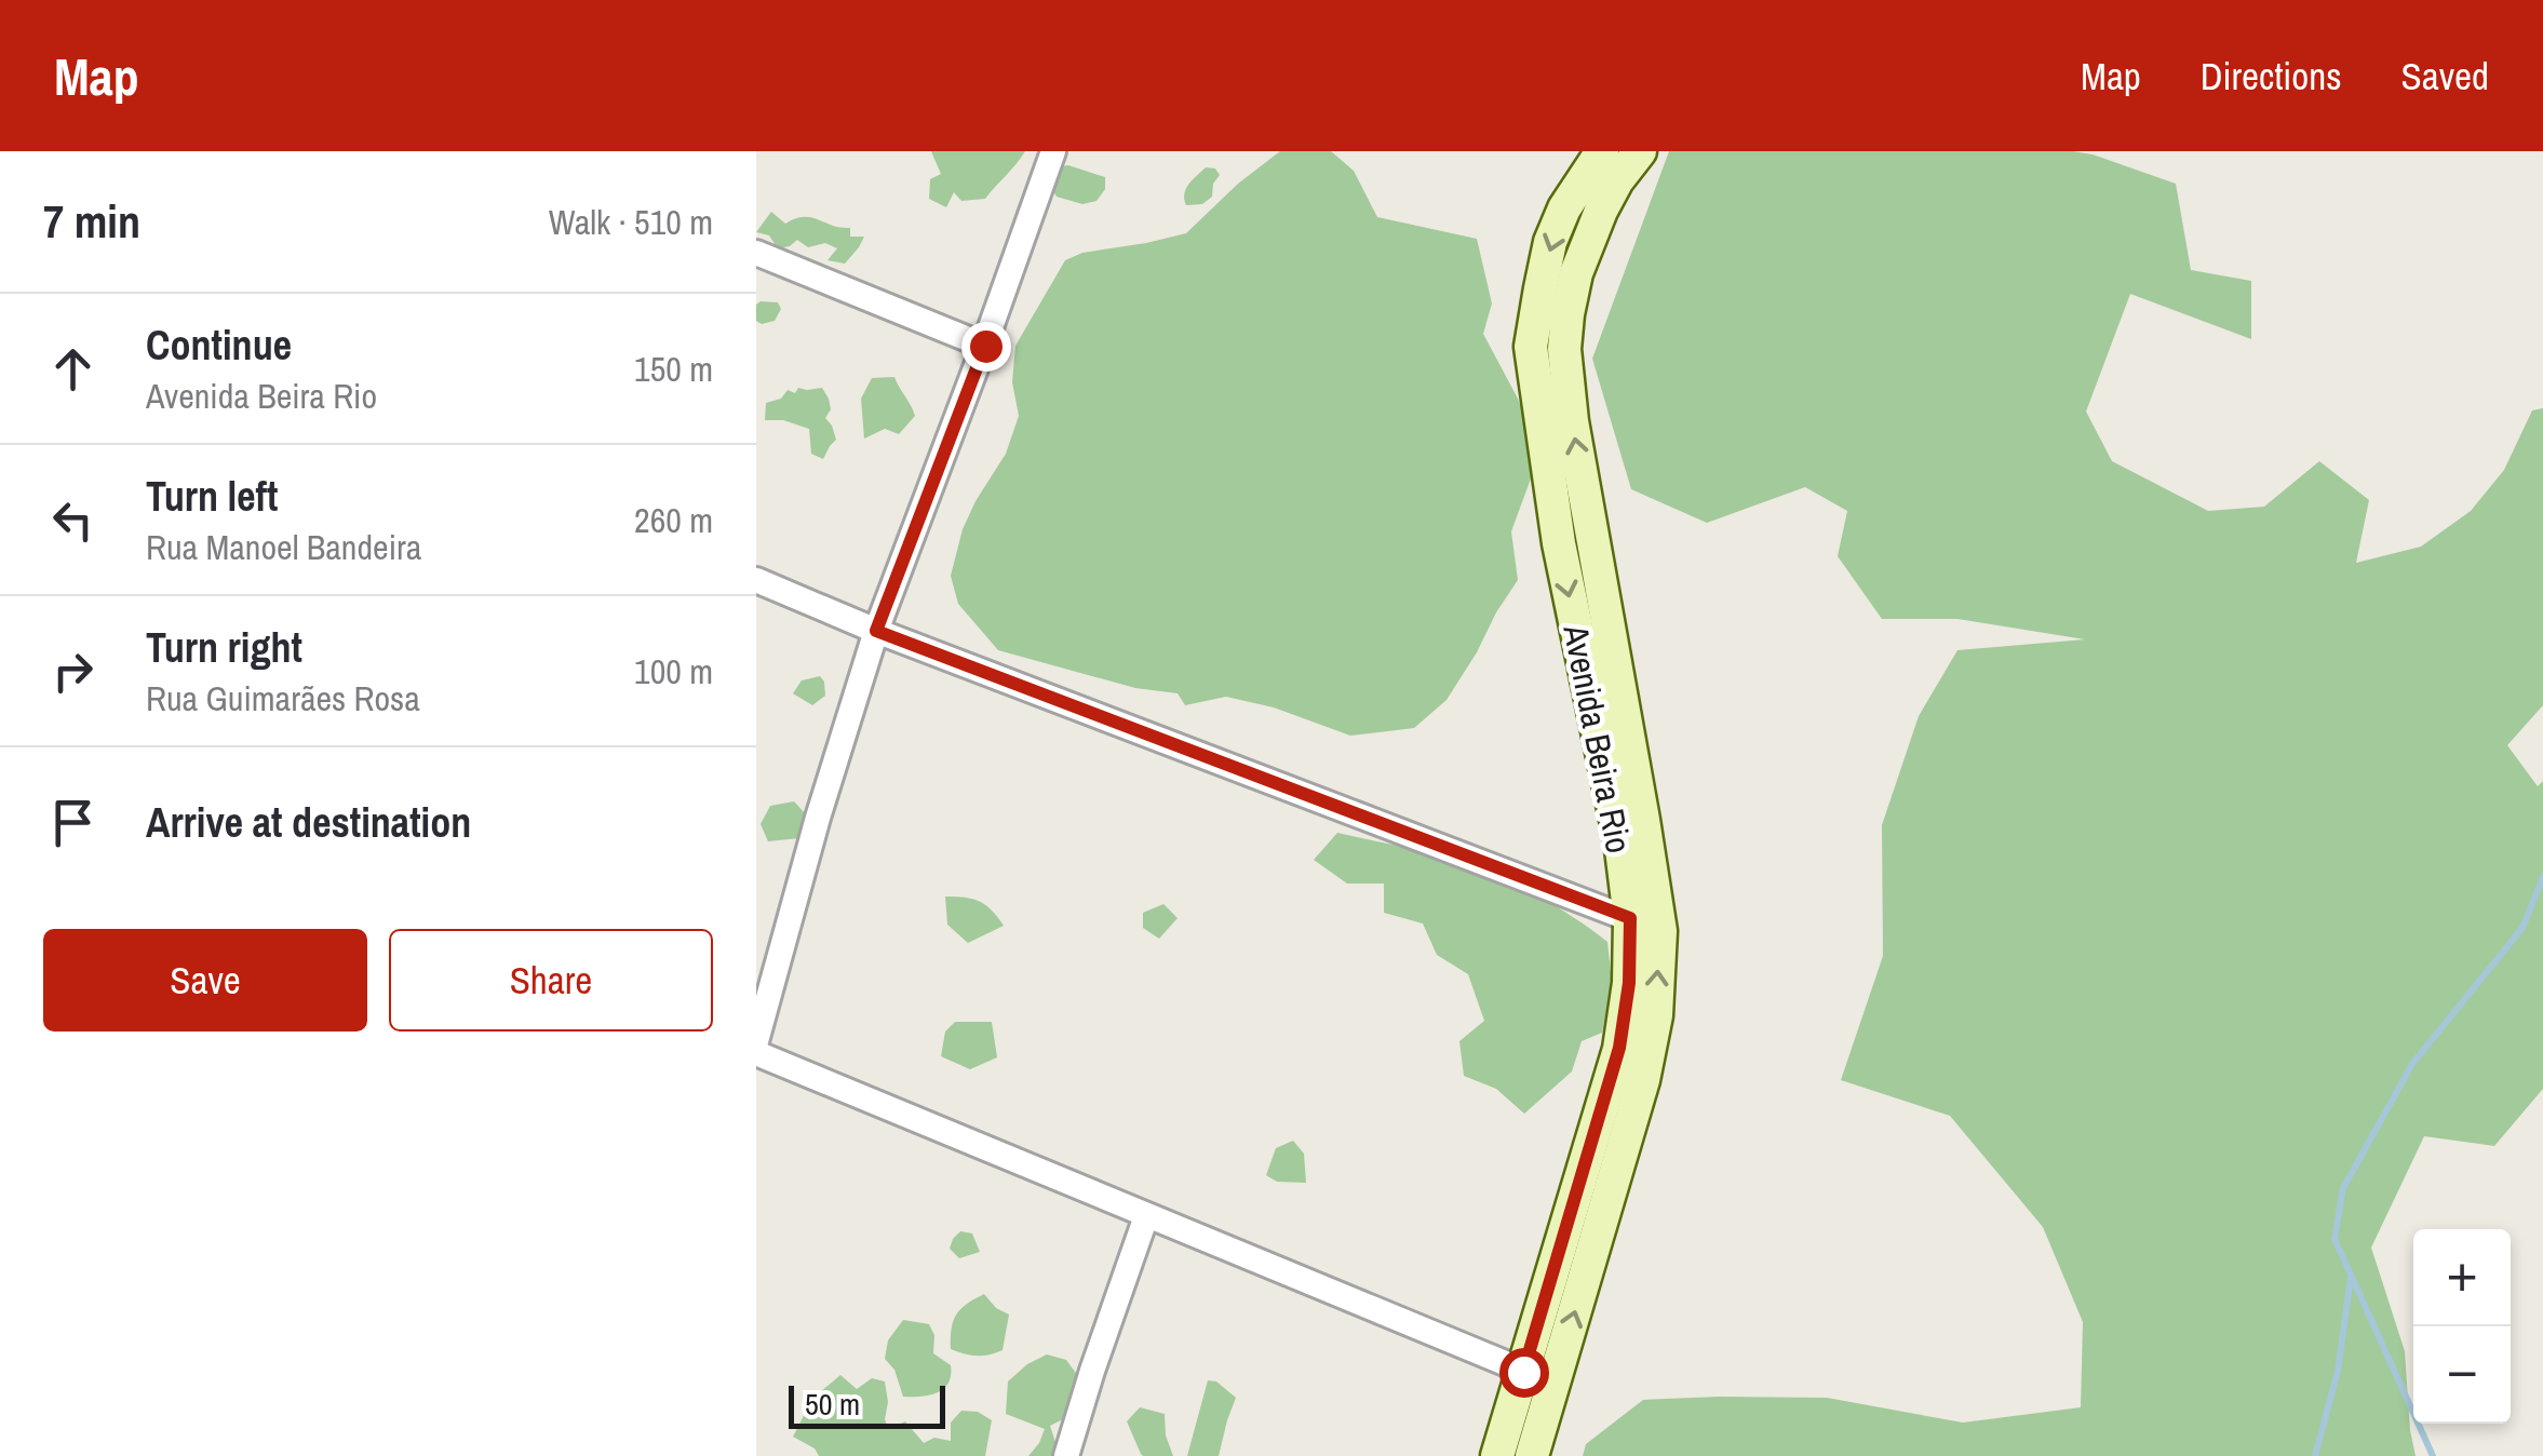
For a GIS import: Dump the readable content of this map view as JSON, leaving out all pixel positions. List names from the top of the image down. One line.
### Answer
{"streets":{"main road":["Avenida Beira Rio"]},"scale_bar":"50 m","page":{"header":"Map","nav":["Map","Directions","Saved"],"heading":["7 min","Walk · 510 m"],"list":[["Continue","Avenida Beira Rio","150 m"],["Turn left","Rua Manoel Bandeira","260 m"],["Turn right","Rua Guimarães Rosa","100 m"],"Arrive at destination"],"buttons":["Save","Share"],"map_buttons":["+","−"],"scale":"50 m"}}
